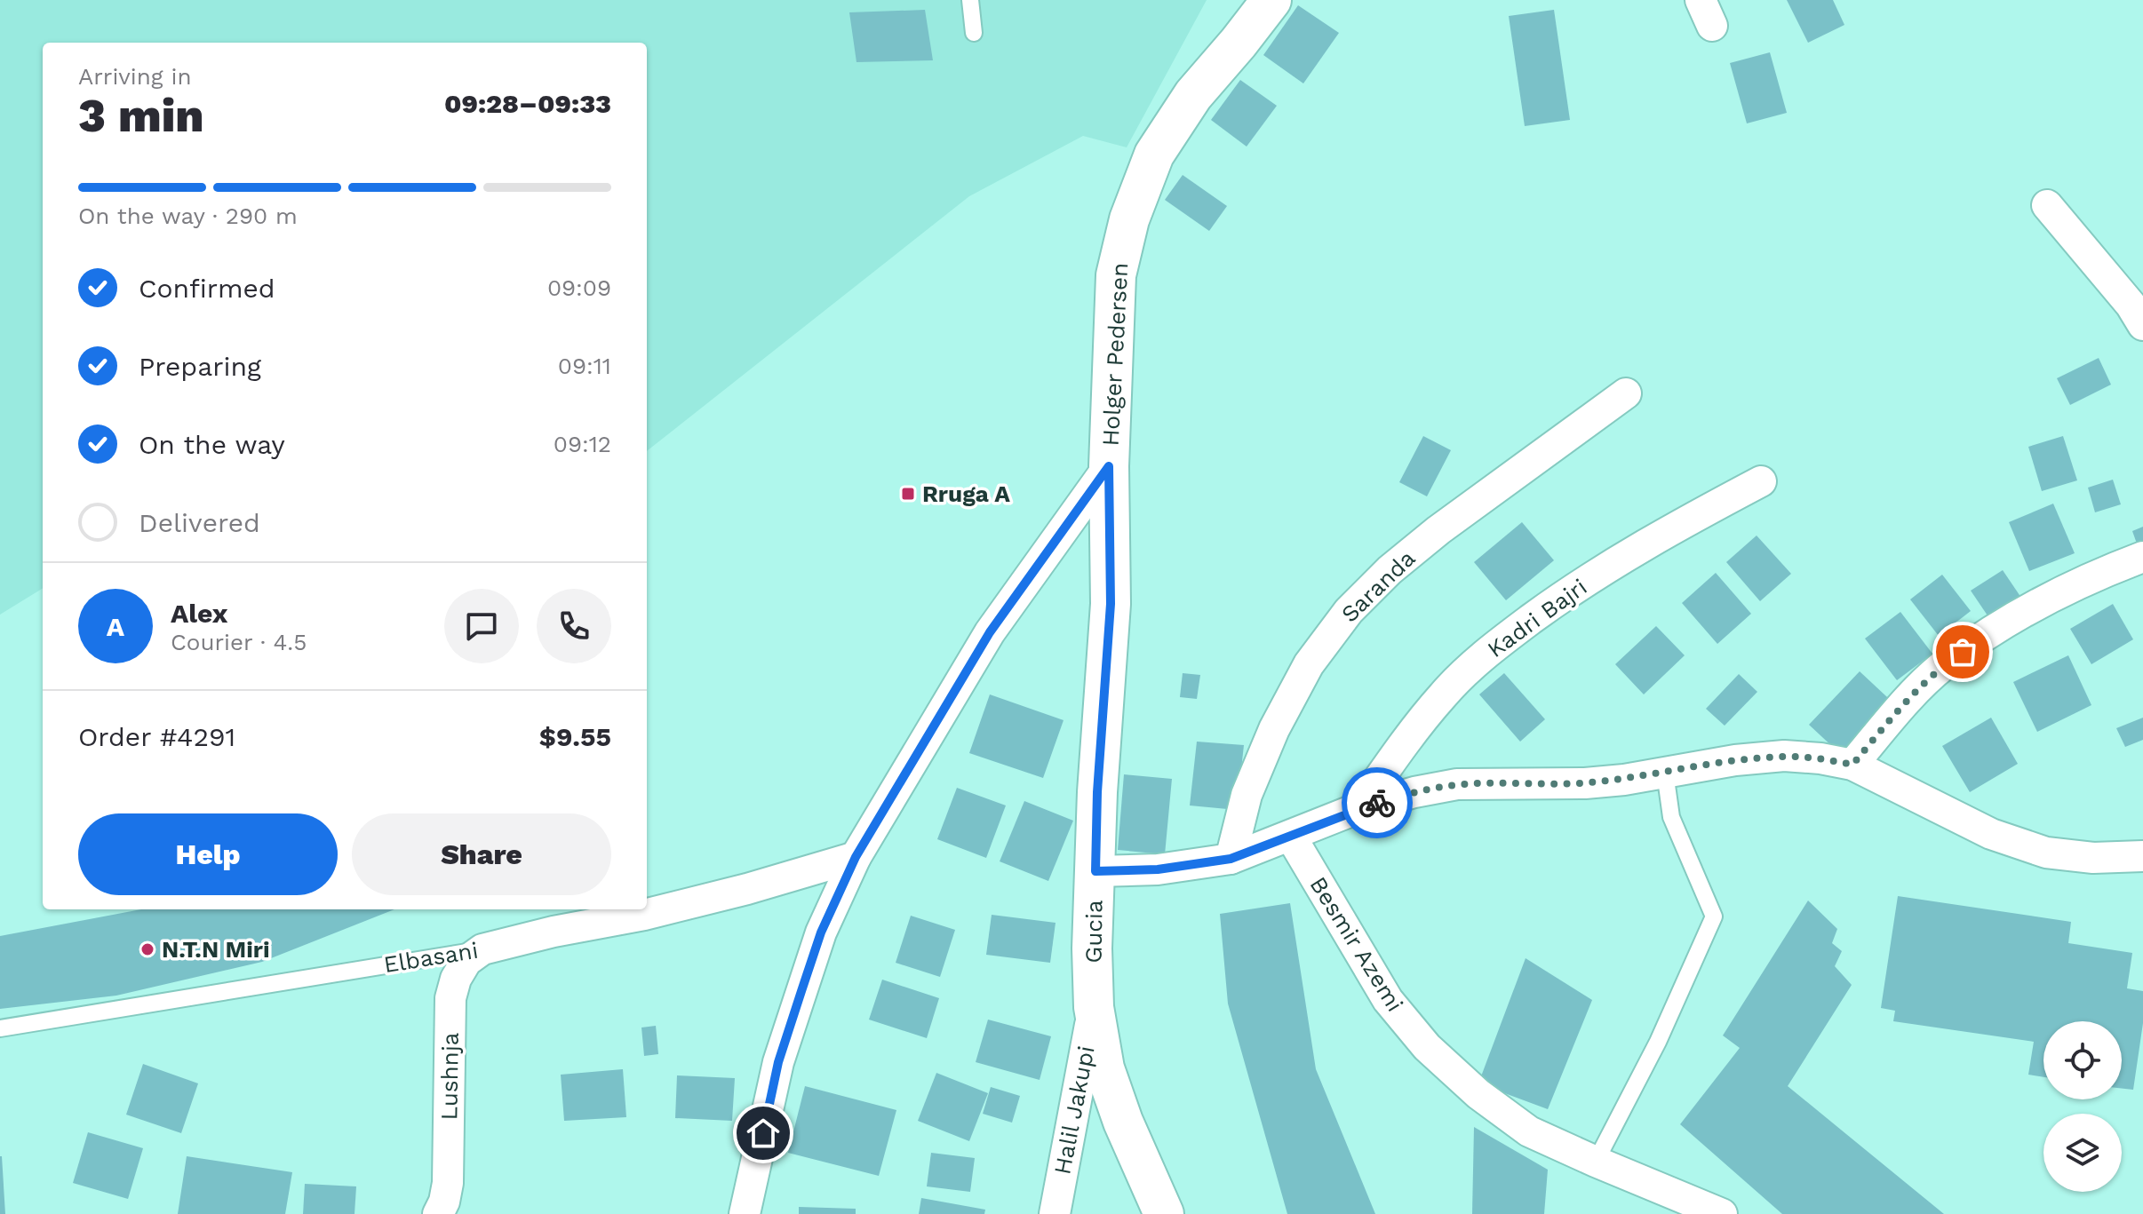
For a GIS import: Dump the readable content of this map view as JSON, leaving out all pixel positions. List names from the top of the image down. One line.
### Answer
{"streets":{"street":["Holger Pedersen","Saranda","Kadri Bajri","Gucia","Besmir Azemi","Elbasani","Lushnja","Halil Jakupi"]},"crossings":[["Holger Pedersen","Gucia"],["Holger Pedersen","Elbasani"],["Gucia","Halil Jakupi"],["Elbasani","Lushnja"]],"places":{"transit":["Rruga A"],"other":["N.T.N Miri"]},"page":{"heading":["3 min","Arriving in","09:28–09:33"],"panel":["Alex","Courier · 4.5","Order #4291","$9.55"],"bar":"On the way · 290 m","list":[["Confirmed","09:09"],["Preparing","09:11"],["On the way","09:12"],"Delivered"],"round":"A","buttons":["Help","Share"]}}
